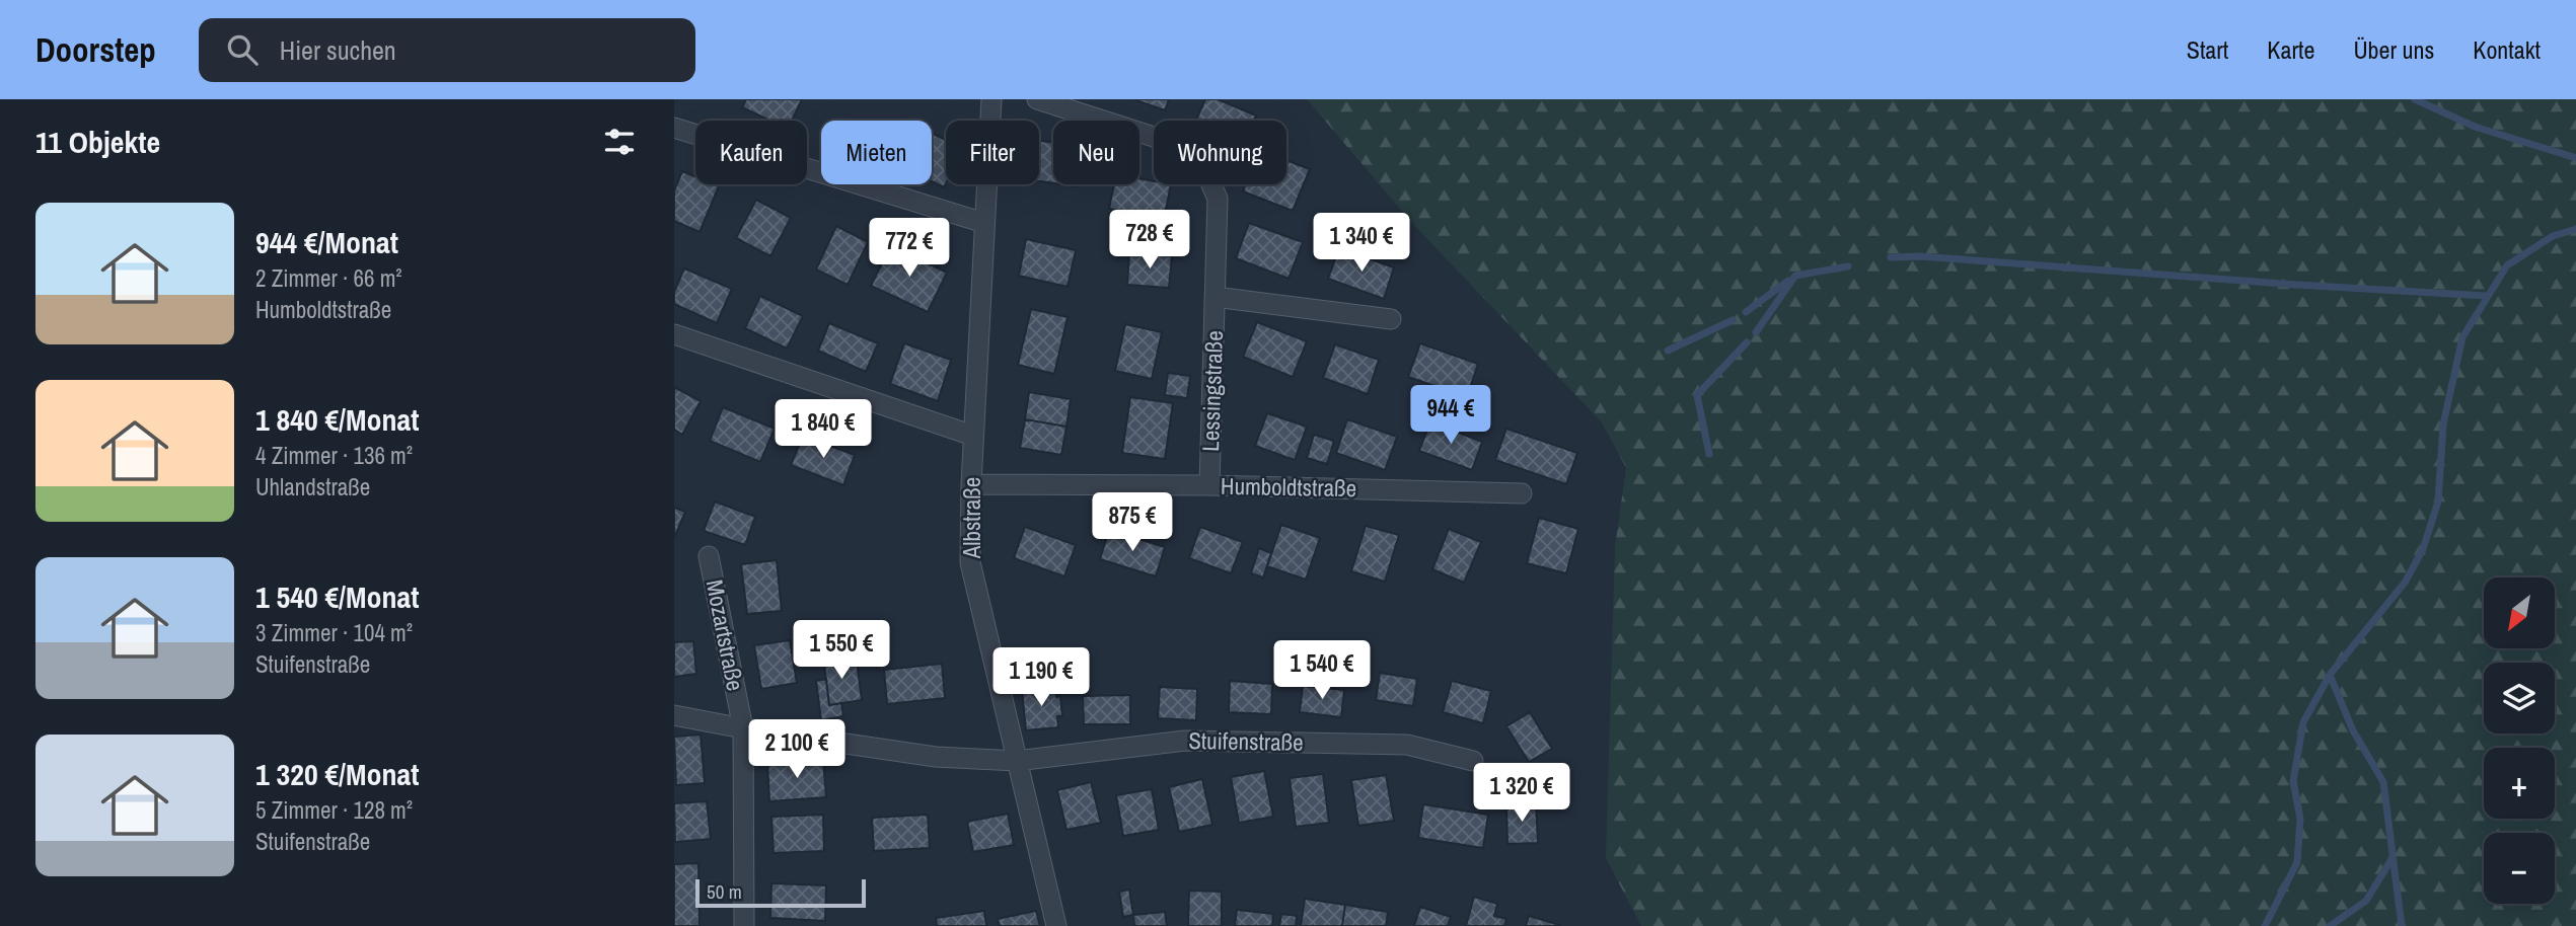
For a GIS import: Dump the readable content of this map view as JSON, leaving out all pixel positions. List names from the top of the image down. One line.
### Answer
{"streets":{"street":["Lessingstraße","Humboldtstraße","Albstraße","Mozartstraße","Stuifenstraße"]},"crossings":[["Lessingstraße","Humboldtstraße"],["Humboldtstraße","Albstraße"],["Albstraße","Stuifenstraße"],["Mozartstraße","Stuifenstraße"]],"scale_bar":"50 m","north":"bottom left","page":{"header":"Doorstep","search":"Hier suchen","nav":["Start","Karte","Über uns","Kontakt"],"heading":"11 Objekte","chip":["Kaufen","Mieten","Filter","Neu","Wohnung"],"list":[{"name":"944 €/Monat","note":"2 Zimmer · 66 m² · Humboldtstraße"},{"name":"1 840 €/Monat","note":"4 Zimmer · 136 m² · Uhlandstraße"},{"name":"1 540 €/Monat","note":"3 Zimmer · 104 m² · Stuifenstraße"},{"name":"1 320 €/Monat","note":"5 Zimmer · 128 m² · Stuifenstraße"}],"price":["728 €","1 340 €","772 €","944 €","1 840 €","875 €","1 550 €","1 540 €","1 190 €","2 100 €","1 320 €"],"map_buttons":["+","−"],"scale":"50 m"}}
